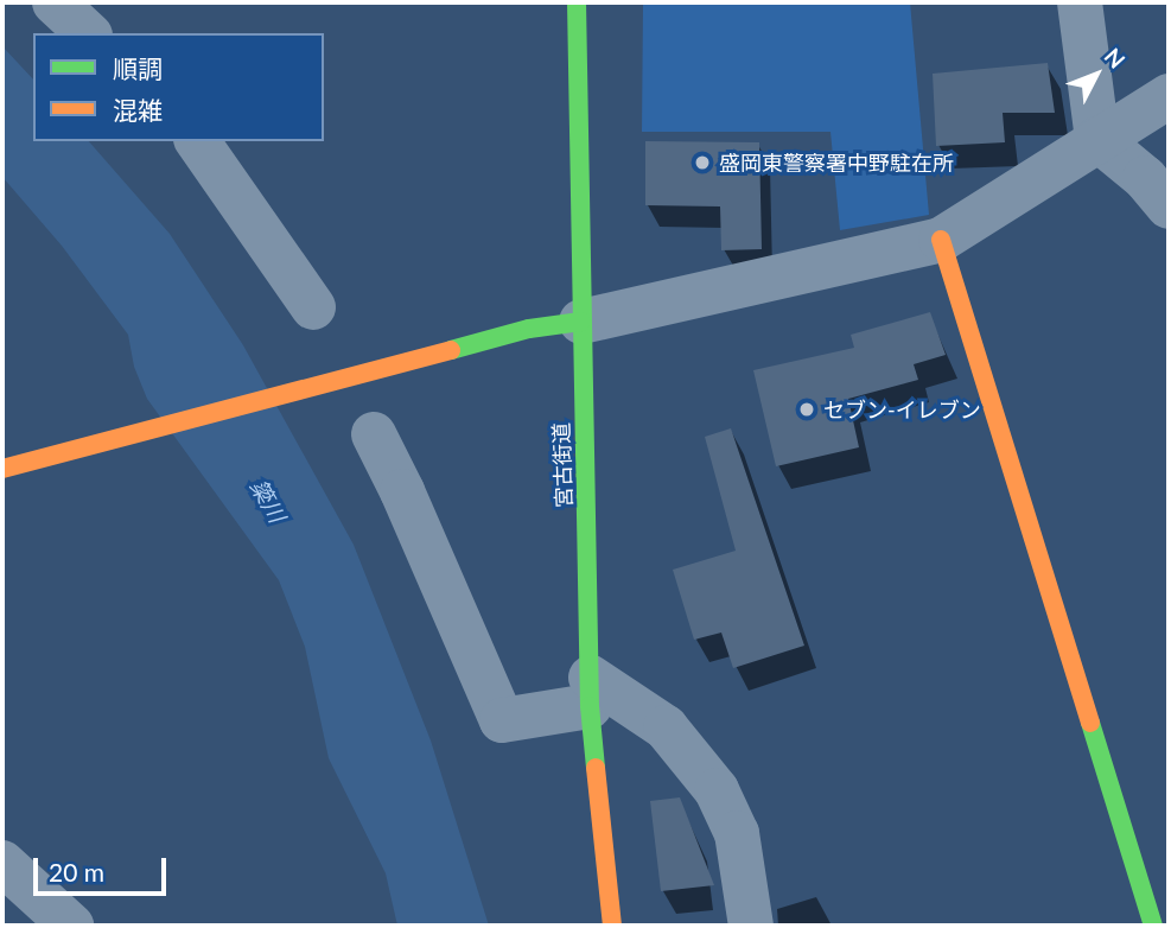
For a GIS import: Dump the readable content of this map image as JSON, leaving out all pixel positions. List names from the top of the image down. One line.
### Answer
{"streets":{"main road":["宮古街道"]},"water":["簗川"],"places":["盛岡東警察署中野駐在所","セブン-イレブン"],"legend":["順調","混雑"],"scale_bar":"20 m","north":"top right"}
